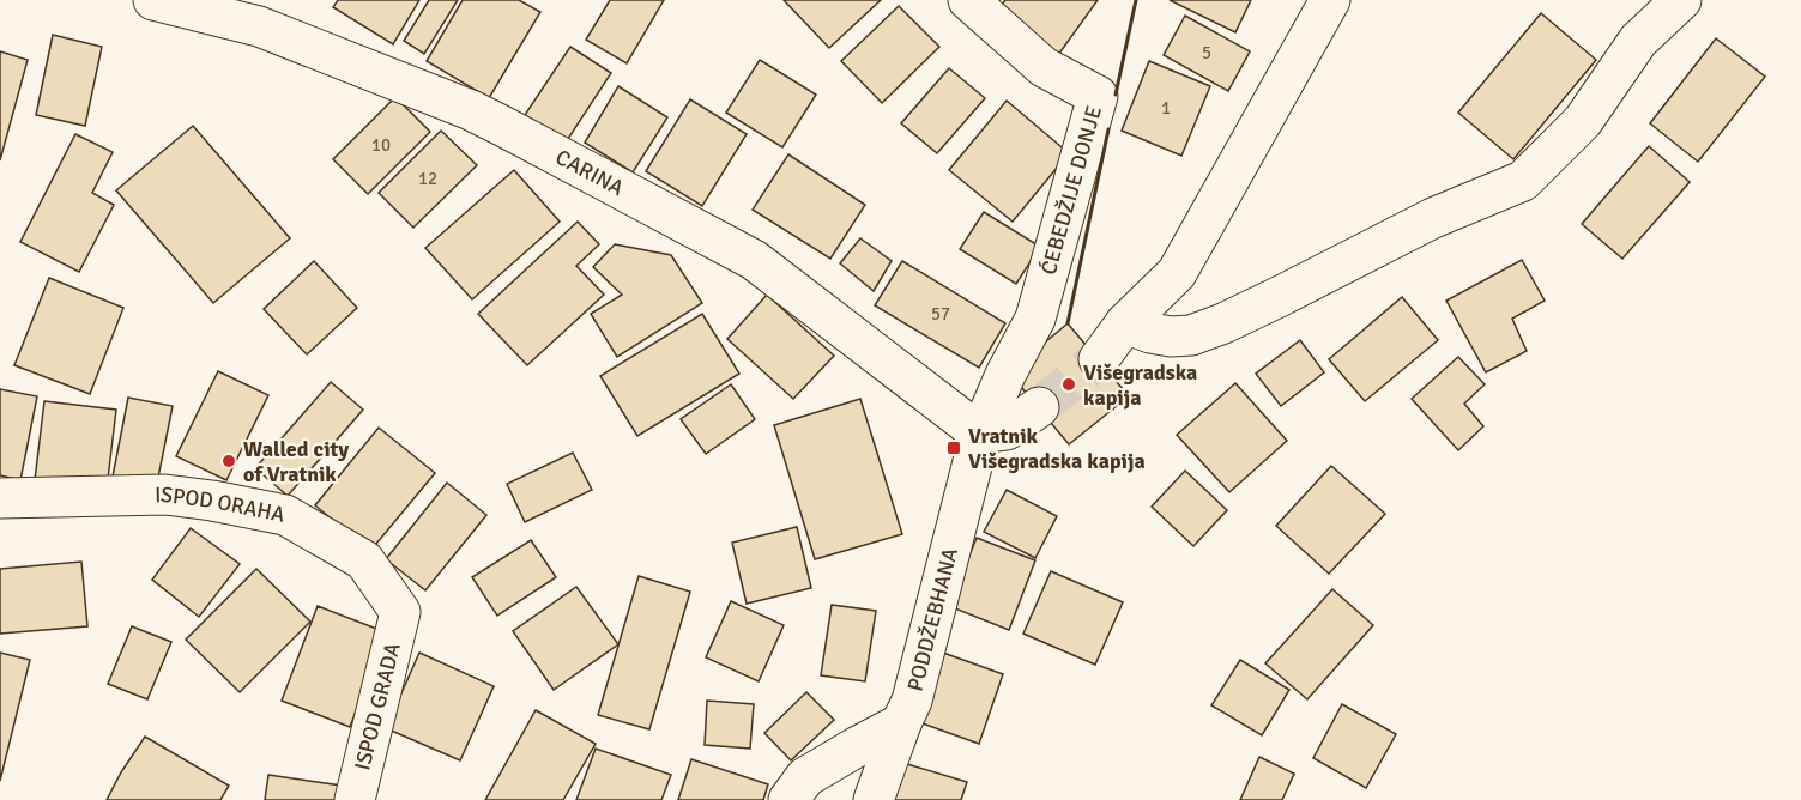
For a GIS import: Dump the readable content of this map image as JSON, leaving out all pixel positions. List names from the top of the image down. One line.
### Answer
{"streets":{"street":["CARINA","ĆEBEDŽIJE DONJE","ISPOD ORAHA","PODDŽEBHANA","ISPOD GRADA"]},"crossings":[["CARINA","ĆEBEDŽIJE DONJE"],["CARINA","PODDŽEBHANA"],["ĆEBEDŽIJE DONJE","PODDŽEBHANA"],["ISPOD ORAHA","ISPOD GRADA"]],"places":{"other":["Višegradska kapija","Walled city of Vratnik"],"transit":["Vratnik Višegradska kapija"]},"house_numbers":["5","1","10","12","57"]}
